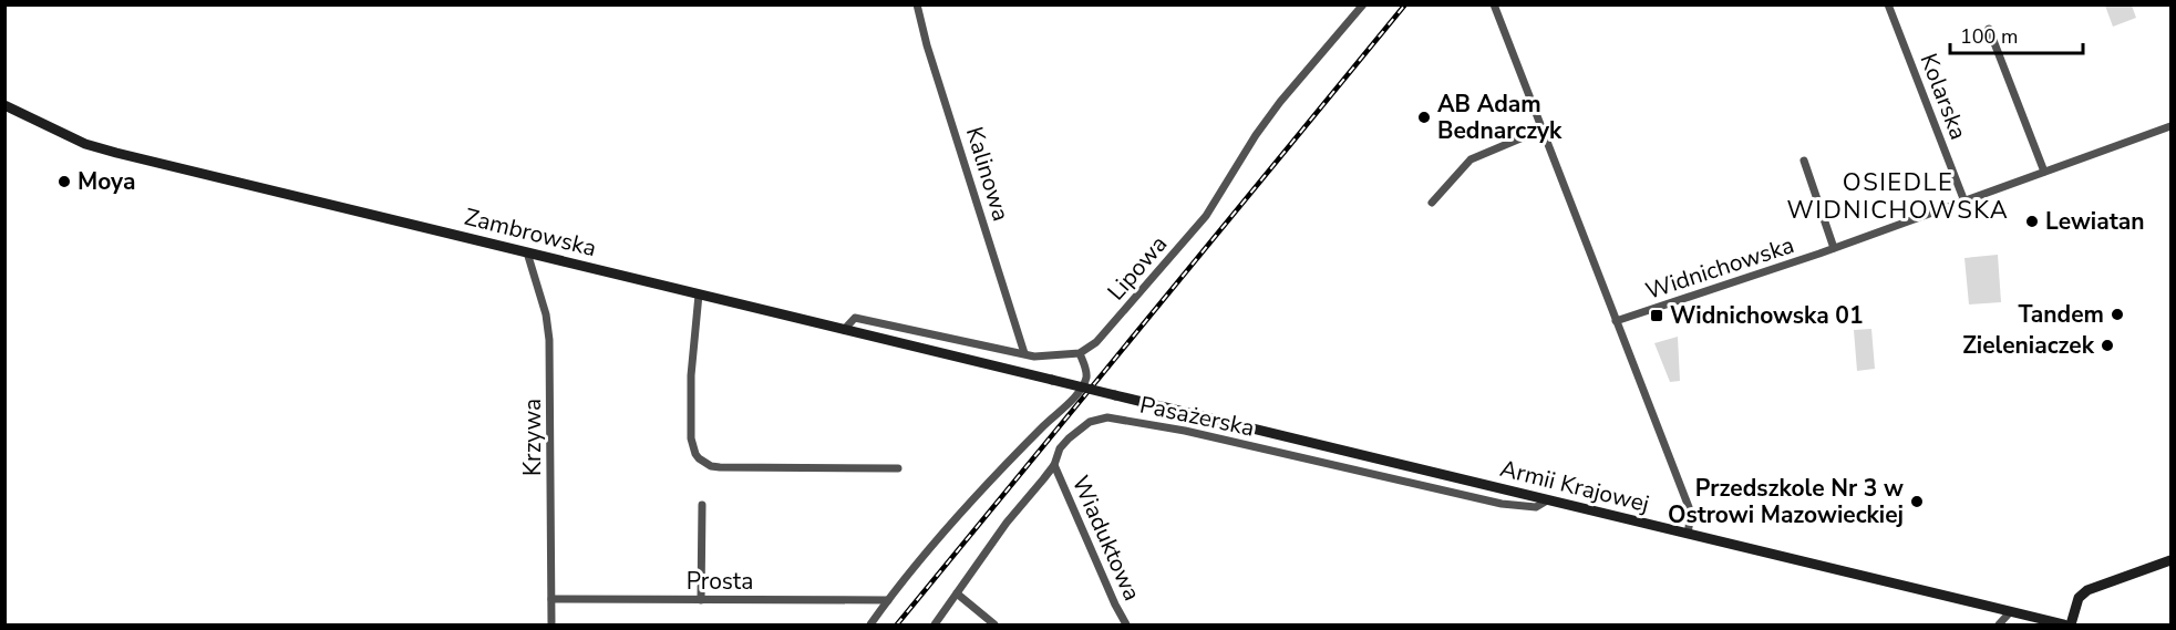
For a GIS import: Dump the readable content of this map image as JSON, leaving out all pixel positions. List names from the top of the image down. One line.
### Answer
{"streets":{"main road":["Zambrowska","Armii Krajowej"],"street":["Kolarska","Kalinowa","Lipowa","Widnichowska","Pasażerska","Krzywa","Wiaduktowa","Prosta"]},"crossings":[["Kolarska","Widnichowska"],["Zambrowska","Krzywa"],["Zambrowska","Armii Krajowej"],["Pasażerska","Armii Krajowej"],["Pasażerska","Wiaduktowa"],["Krzywa","Prosta"]],"districts":["OSIEDLE WIDNICHOWSKA"],"places":{"other":["AB Adam Bednarczyk","Moya","Lewiatan","Tandem","Zieleniaczek","Przedszkole Nr 3 w Ostrowi Mazowieckiej"],"transit":["Widnichowska 01"]},"scale_bar":"100 m"}
